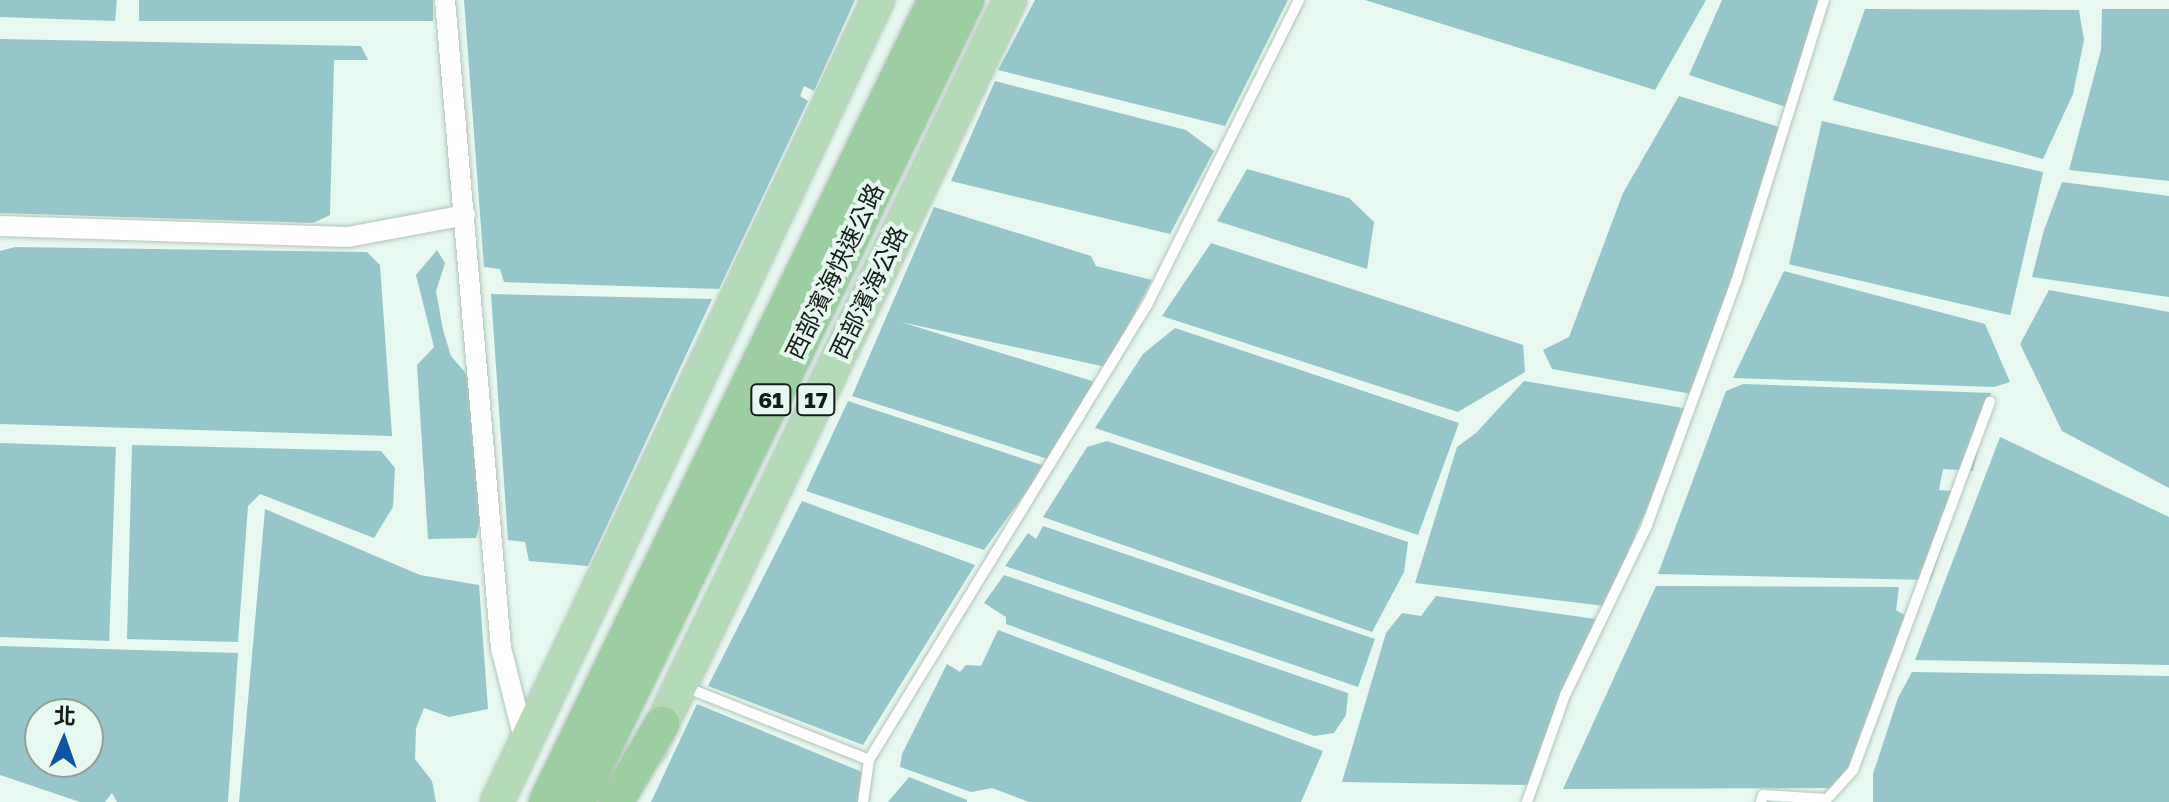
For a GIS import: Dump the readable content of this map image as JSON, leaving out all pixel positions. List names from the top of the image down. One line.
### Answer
{"streets":{"highway":["西部濱海快速公路","61"],"main road":["西部濱海公路","17"]},"north":"top"}
